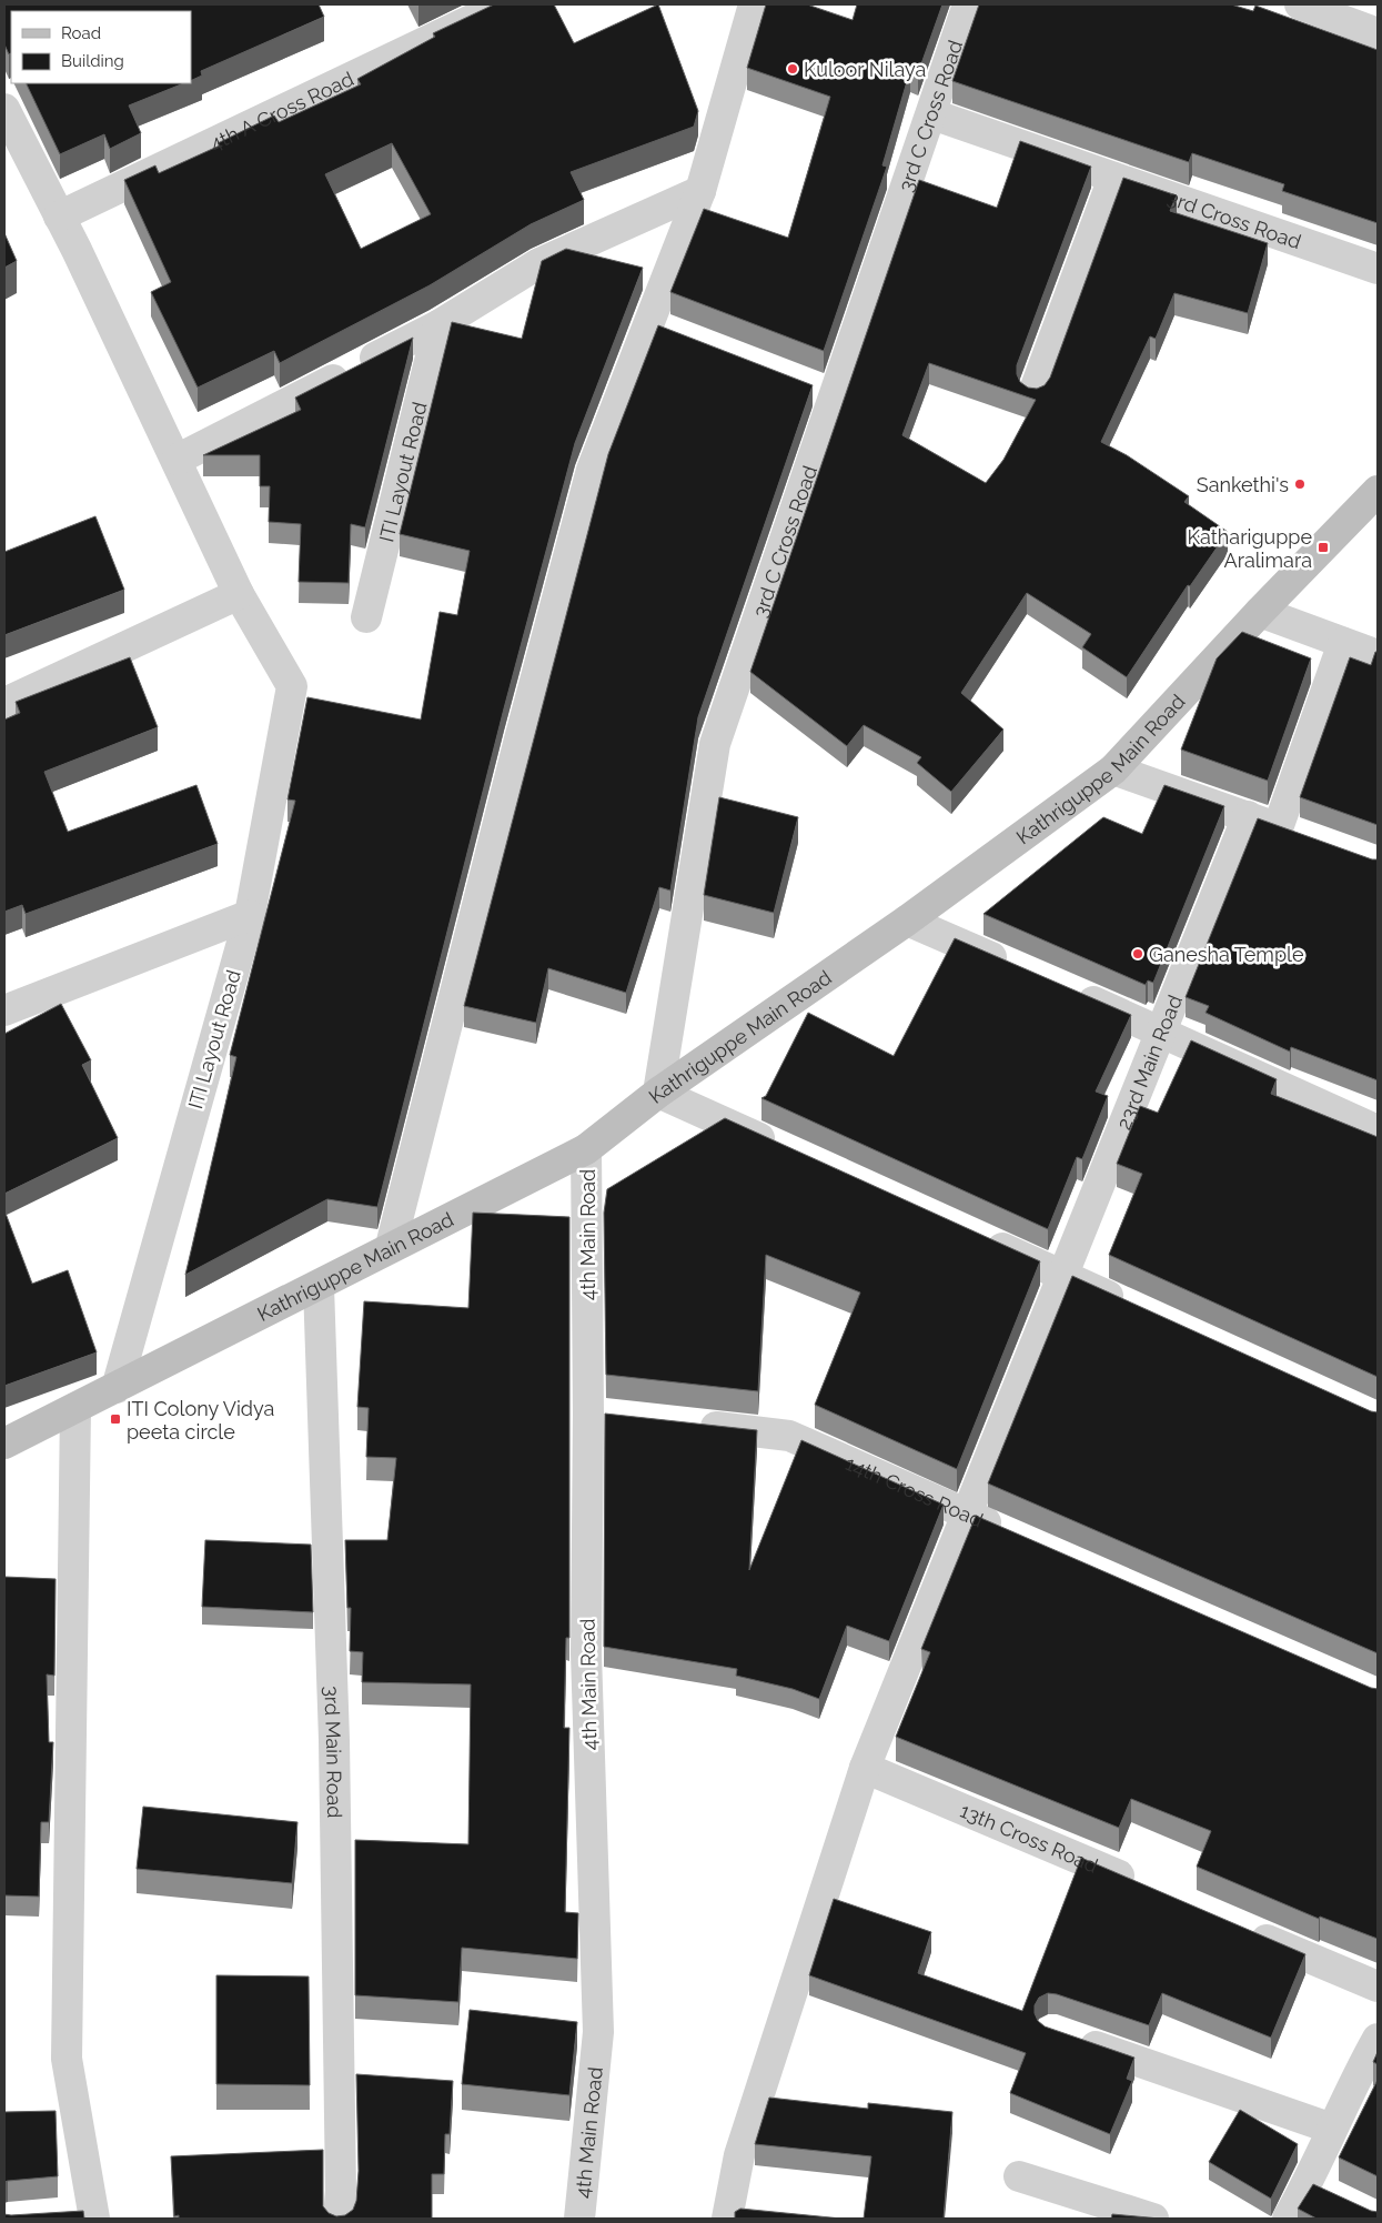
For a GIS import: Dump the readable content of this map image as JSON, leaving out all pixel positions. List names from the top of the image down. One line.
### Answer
{"streets":{"main road":["Kathriguppe Main Road"],"street":["4th A Cross Road","3rd C Cross Road","3rd Cross Road","ITI Layout Road","23rd Main Road","4th Main Road","14th Cross Road","3rd Main Road","13th Cross Road"]},"crossings":[["3rd C Cross Road","3rd Cross Road"],["3rd C Cross Road","Kathriguppe Main Road"],["ITI Layout Road","Kathriguppe Main Road"],["Kathriguppe Main Road","4th Main Road"],["Kathriguppe Main Road","3rd Main Road"],["23rd Main Road","14th Cross Road"],["23rd Main Road","13th Cross Road"]],"places":{"other":["Kuloor Nilaya","Sankethi's","Ganesha Temple"],"transit":["Kathariguppe Aralimara","ITI Colony Vidya peeta circle"]},"legend":["Road","Building"]}
